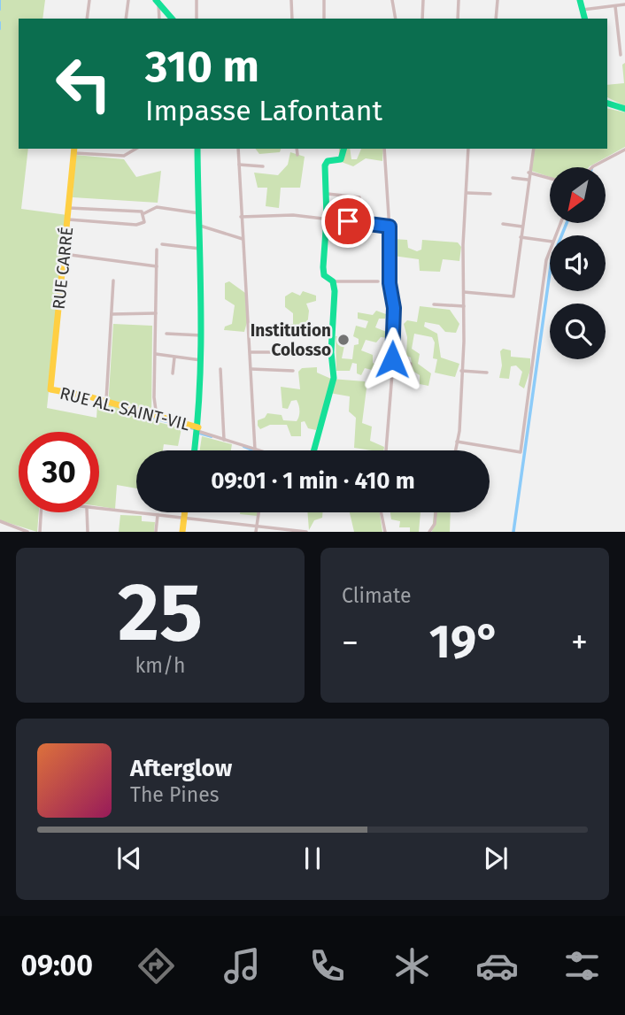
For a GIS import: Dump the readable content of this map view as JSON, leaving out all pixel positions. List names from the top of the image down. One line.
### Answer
{"streets":{"street":["RUE CARRÉ","RUE AL. SAINT-VIL"]},"crossings":[["RUE CARRÉ","RUE AL. SAINT-VIL"]],"places":["Institution Colosso"],"north":"bottom left","page":{"turn":["310 m","Impasse Lafontant"],"limit":"30","trip":"09:01 · 1 min · 410 m","tile":[["25","km/h"],"Climate"],"heat":["−","19°","+"],"song":["Afterglow","The Pines"],"tabs":"09:00"}}
